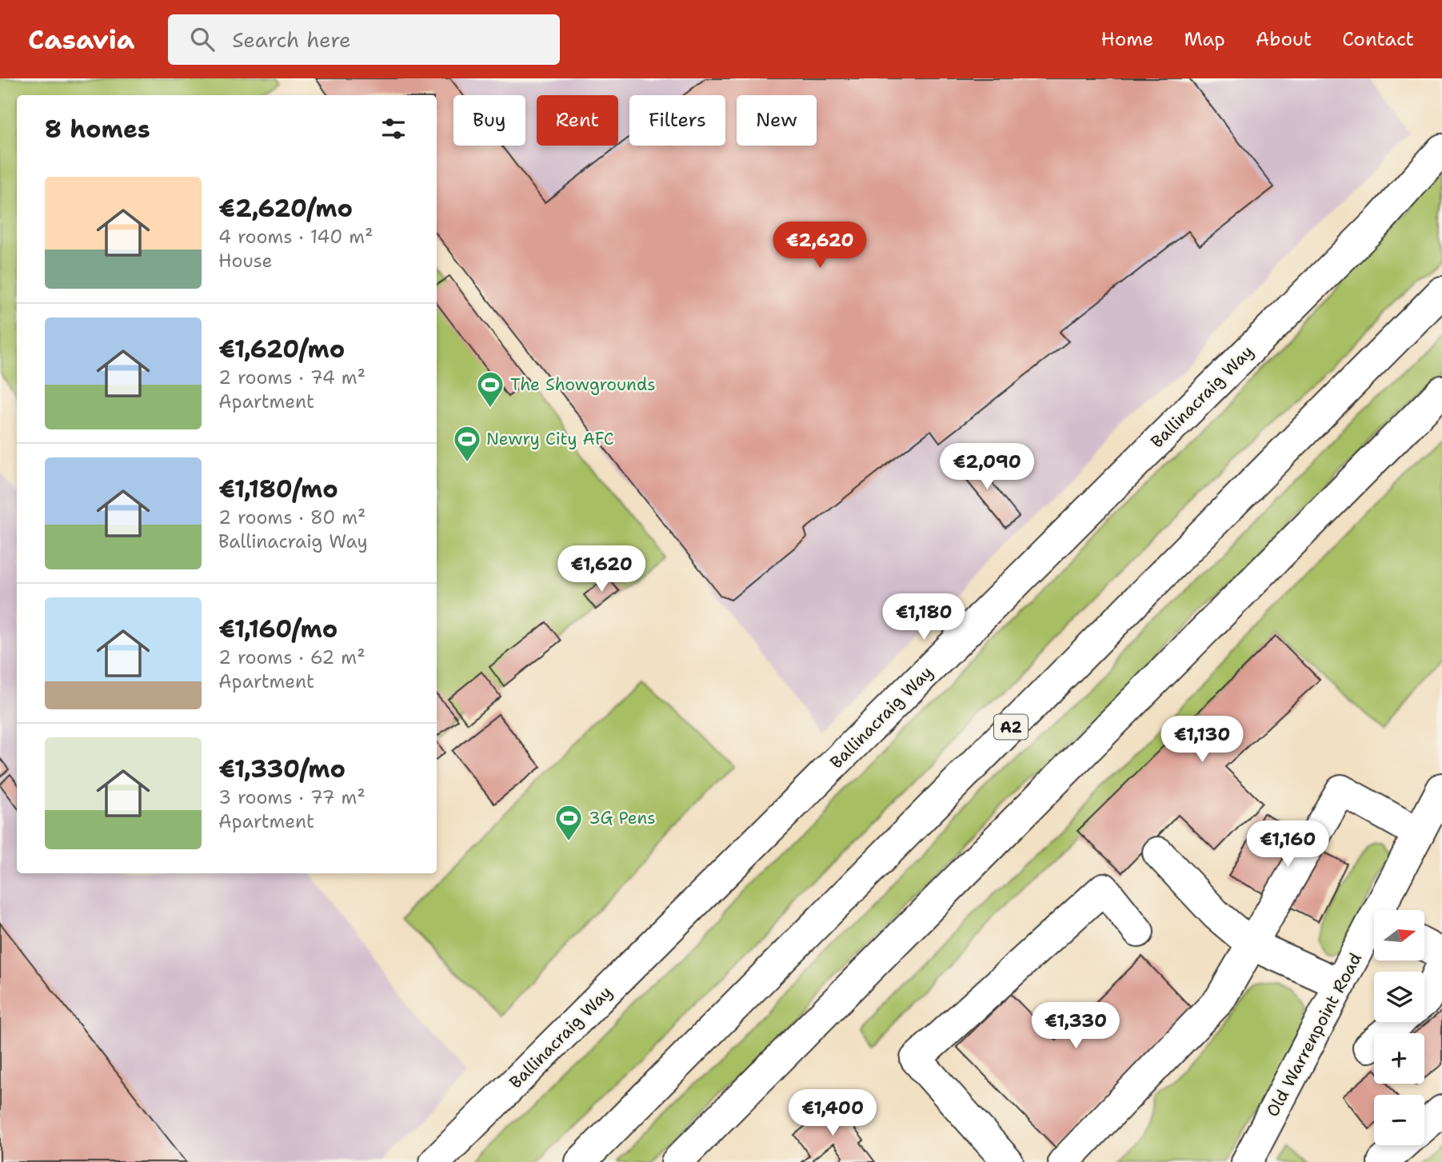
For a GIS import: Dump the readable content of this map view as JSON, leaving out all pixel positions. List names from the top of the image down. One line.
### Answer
{"streets":{"main road":["Ballinacraig Way","A2","Old Warrenpoint Road"]},"places":{"sports":["The Showgrounds","Newry City AFC","3G Pens"]},"north":"right","page":{"header":"Casavia","search":"Search here","nav":["Home","Map","About","Contact"],"chip":["Buy","Rent","Filters","New"],"heading":"8 homes","list":[{"name":"€2,620/mo","note":"4 rooms · 140 m² · House"},{"name":"€1,620/mo","note":"2 rooms · 74 m² · Apartment"},{"name":"€1,180/mo","note":"2 rooms · 80 m² · Ballinacraig Way"},{"name":"€1,160/mo","note":"2 rooms · 62 m² · Apartment"},{"name":"€1,330/mo","note":"3 rooms · 77 m² · Apartment"}],"price":["€2,620","€2,090","€1,620","€1,180","€1,130","€1,160","€1,330","€1,400"],"map_buttons":["+","−"]}}
